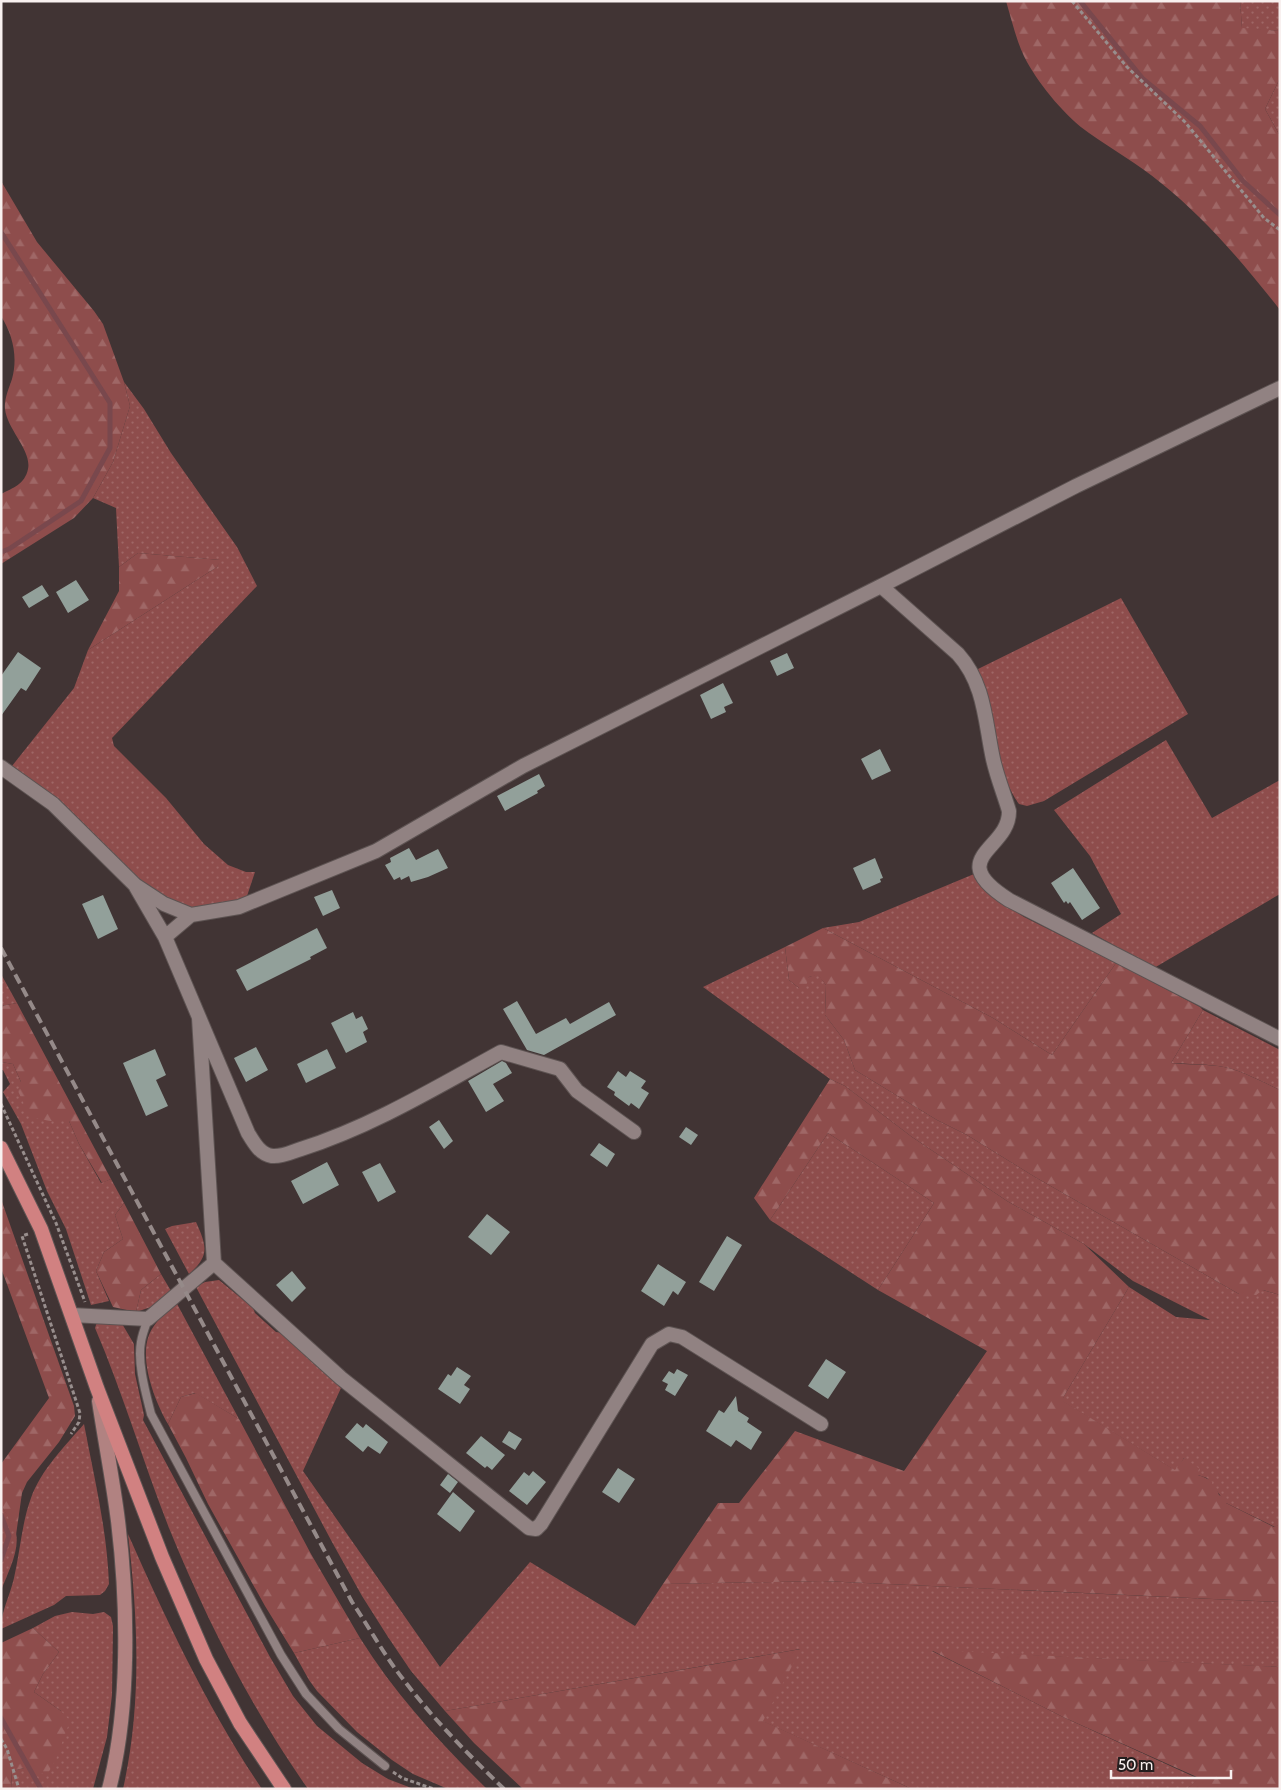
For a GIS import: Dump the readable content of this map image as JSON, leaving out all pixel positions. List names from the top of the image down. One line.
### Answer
{"scale_bar":"50 m"}
